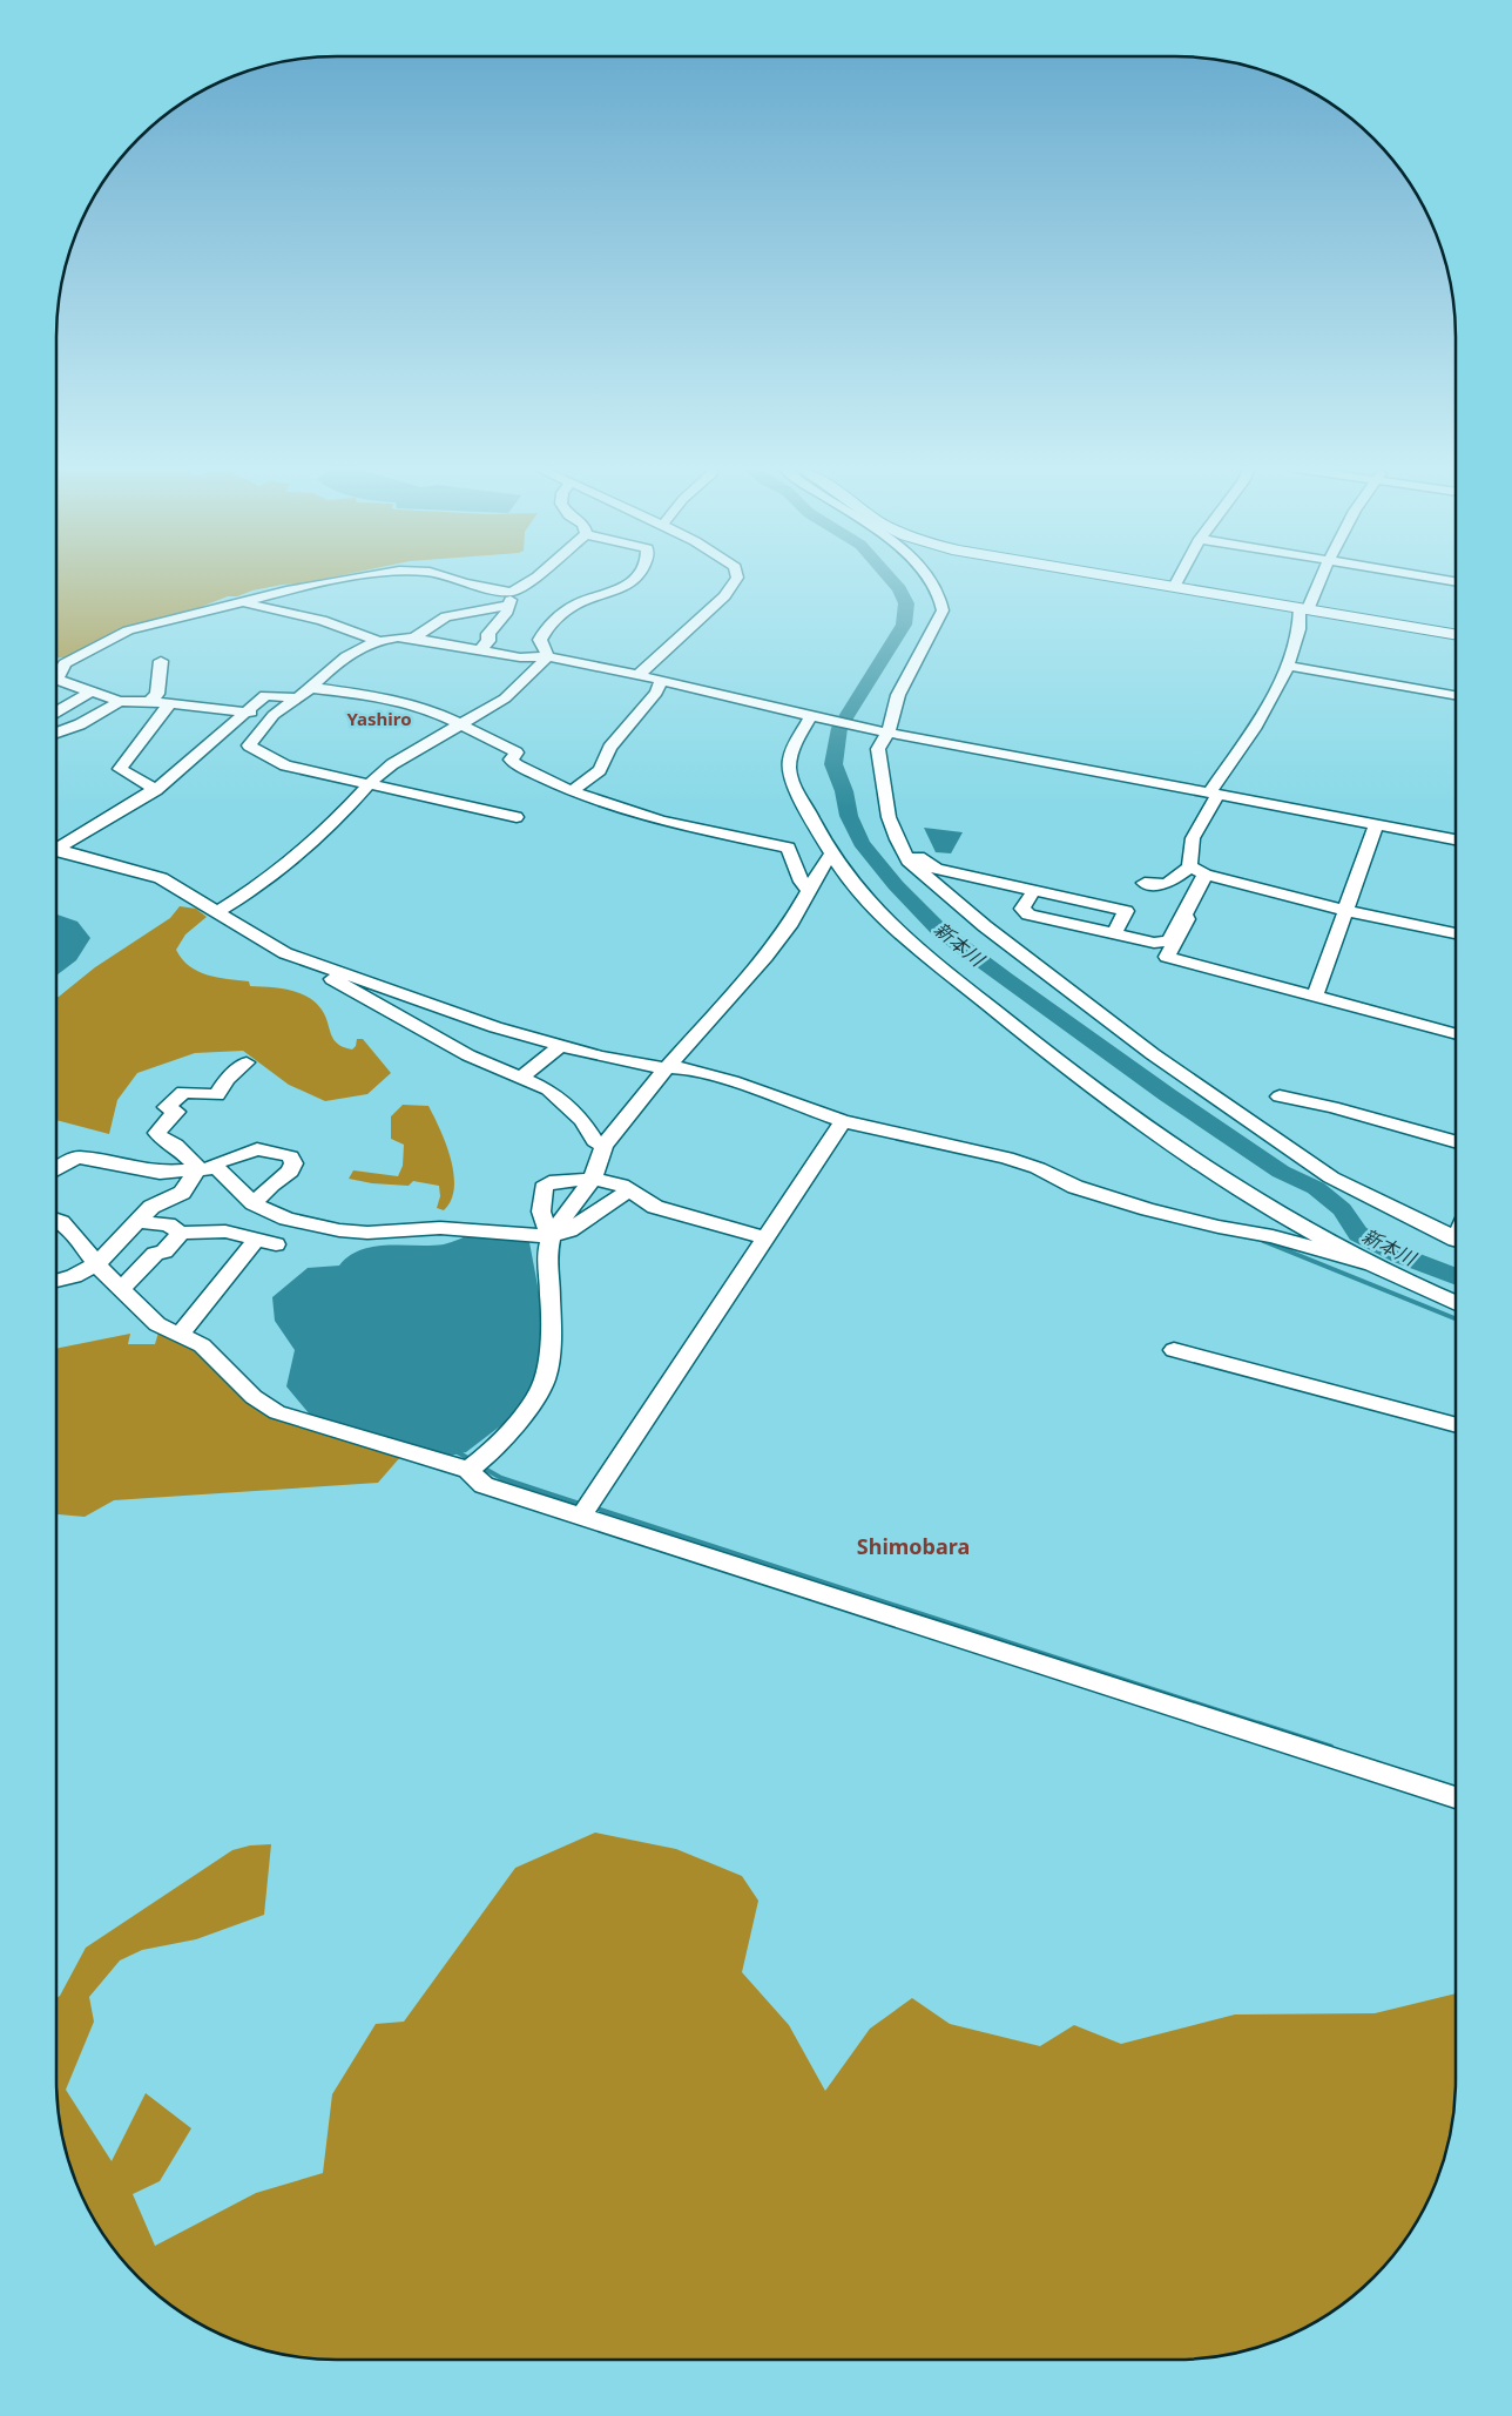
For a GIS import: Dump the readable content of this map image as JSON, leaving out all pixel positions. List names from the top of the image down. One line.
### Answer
{"districts":["Yashiro","Shimobara"],"water":["新本川"]}
